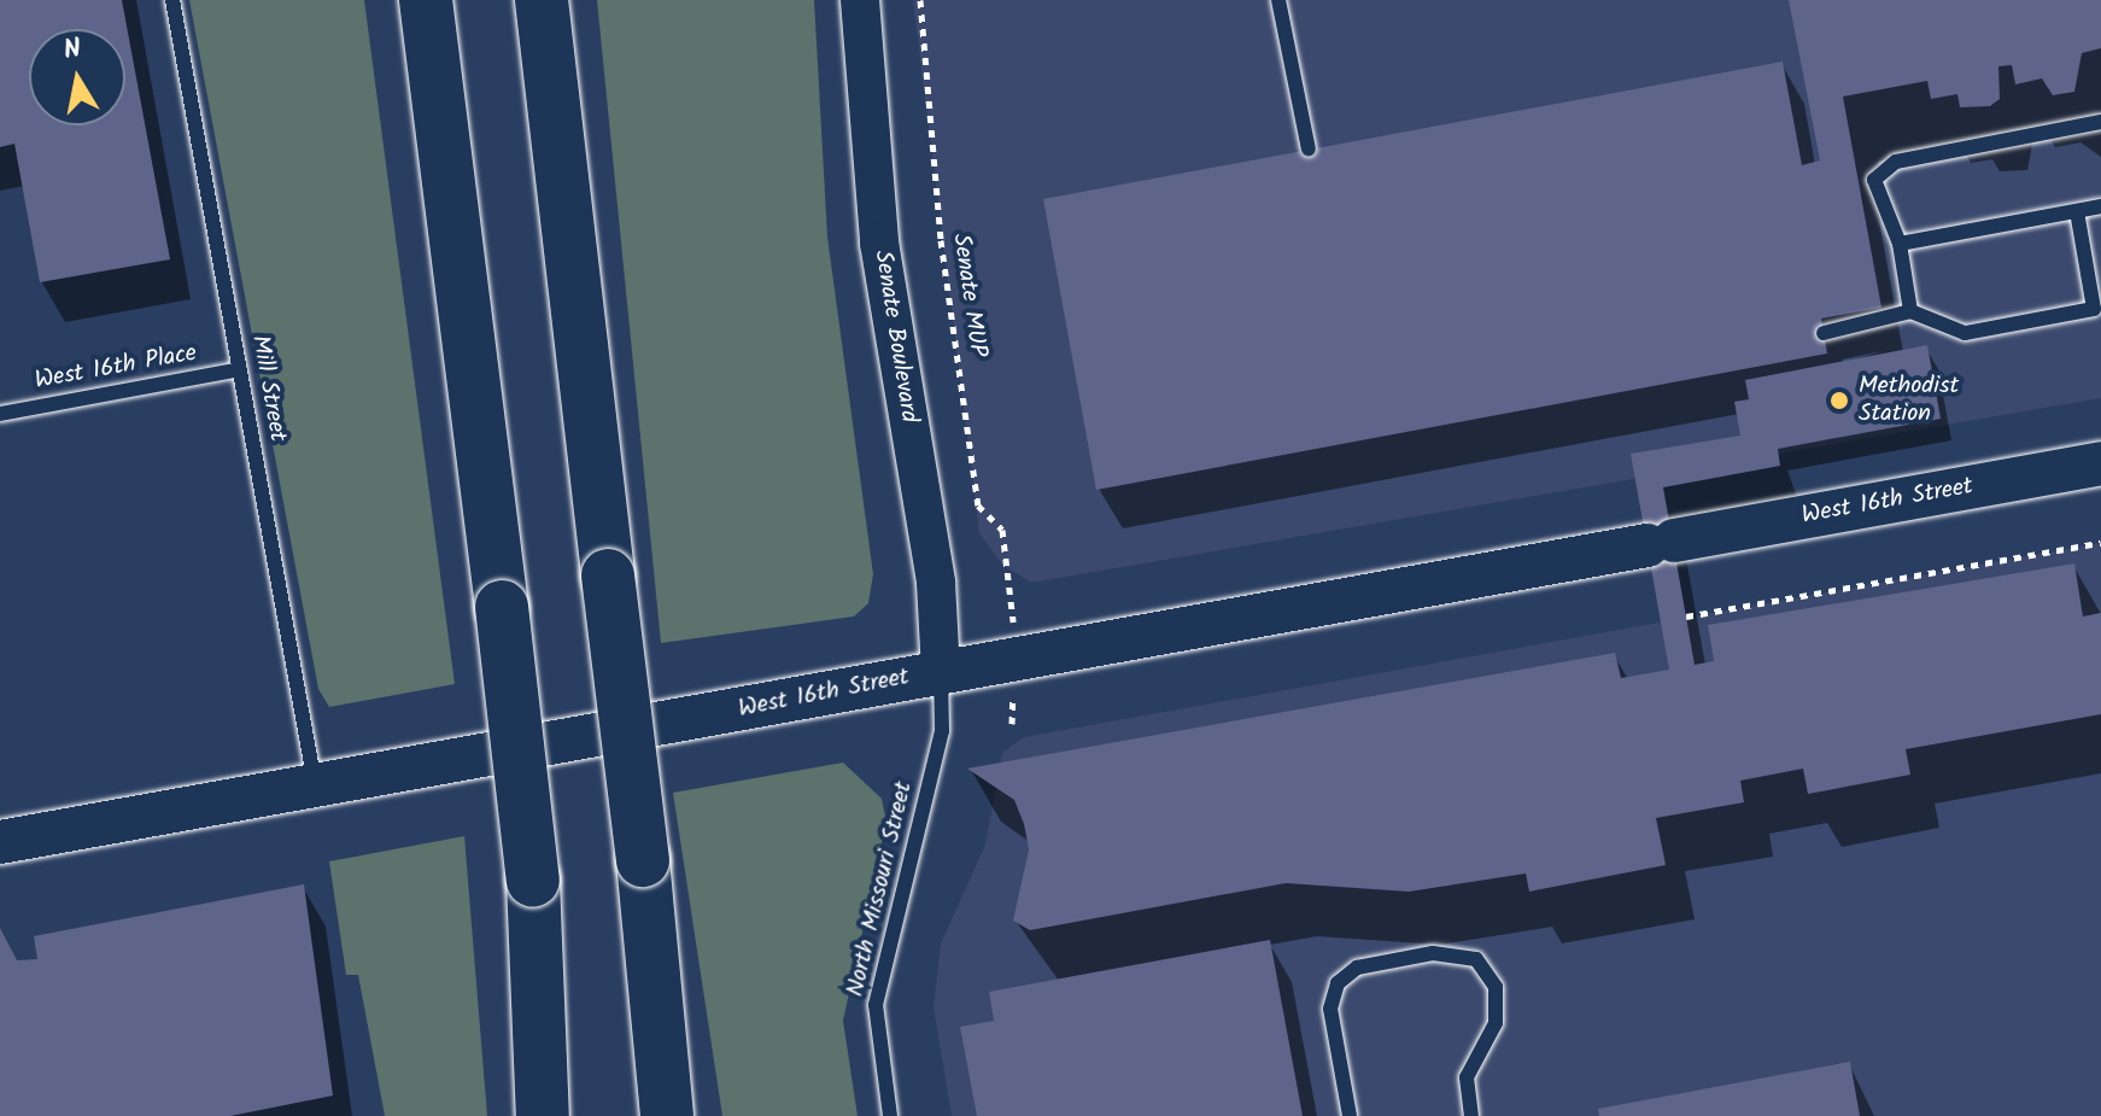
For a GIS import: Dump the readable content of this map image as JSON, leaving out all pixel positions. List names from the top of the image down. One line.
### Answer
{"streets":{"main road":["West 16th Street"],"street":["Senate Boulevard"],"lane":["West 16th Place","Mill Street","North Missouri Street"],"path":["Senate MUP"]},"crossings":[["Senate Boulevard","West 16th Street"],["Senate Boulevard","North Missouri Street"],["West 16th Place","Mill Street"],["Mill Street","West 16th Street"],["West 16th Street","North Missouri Street"]],"places":["Methodist Station"],"north":"top"}
